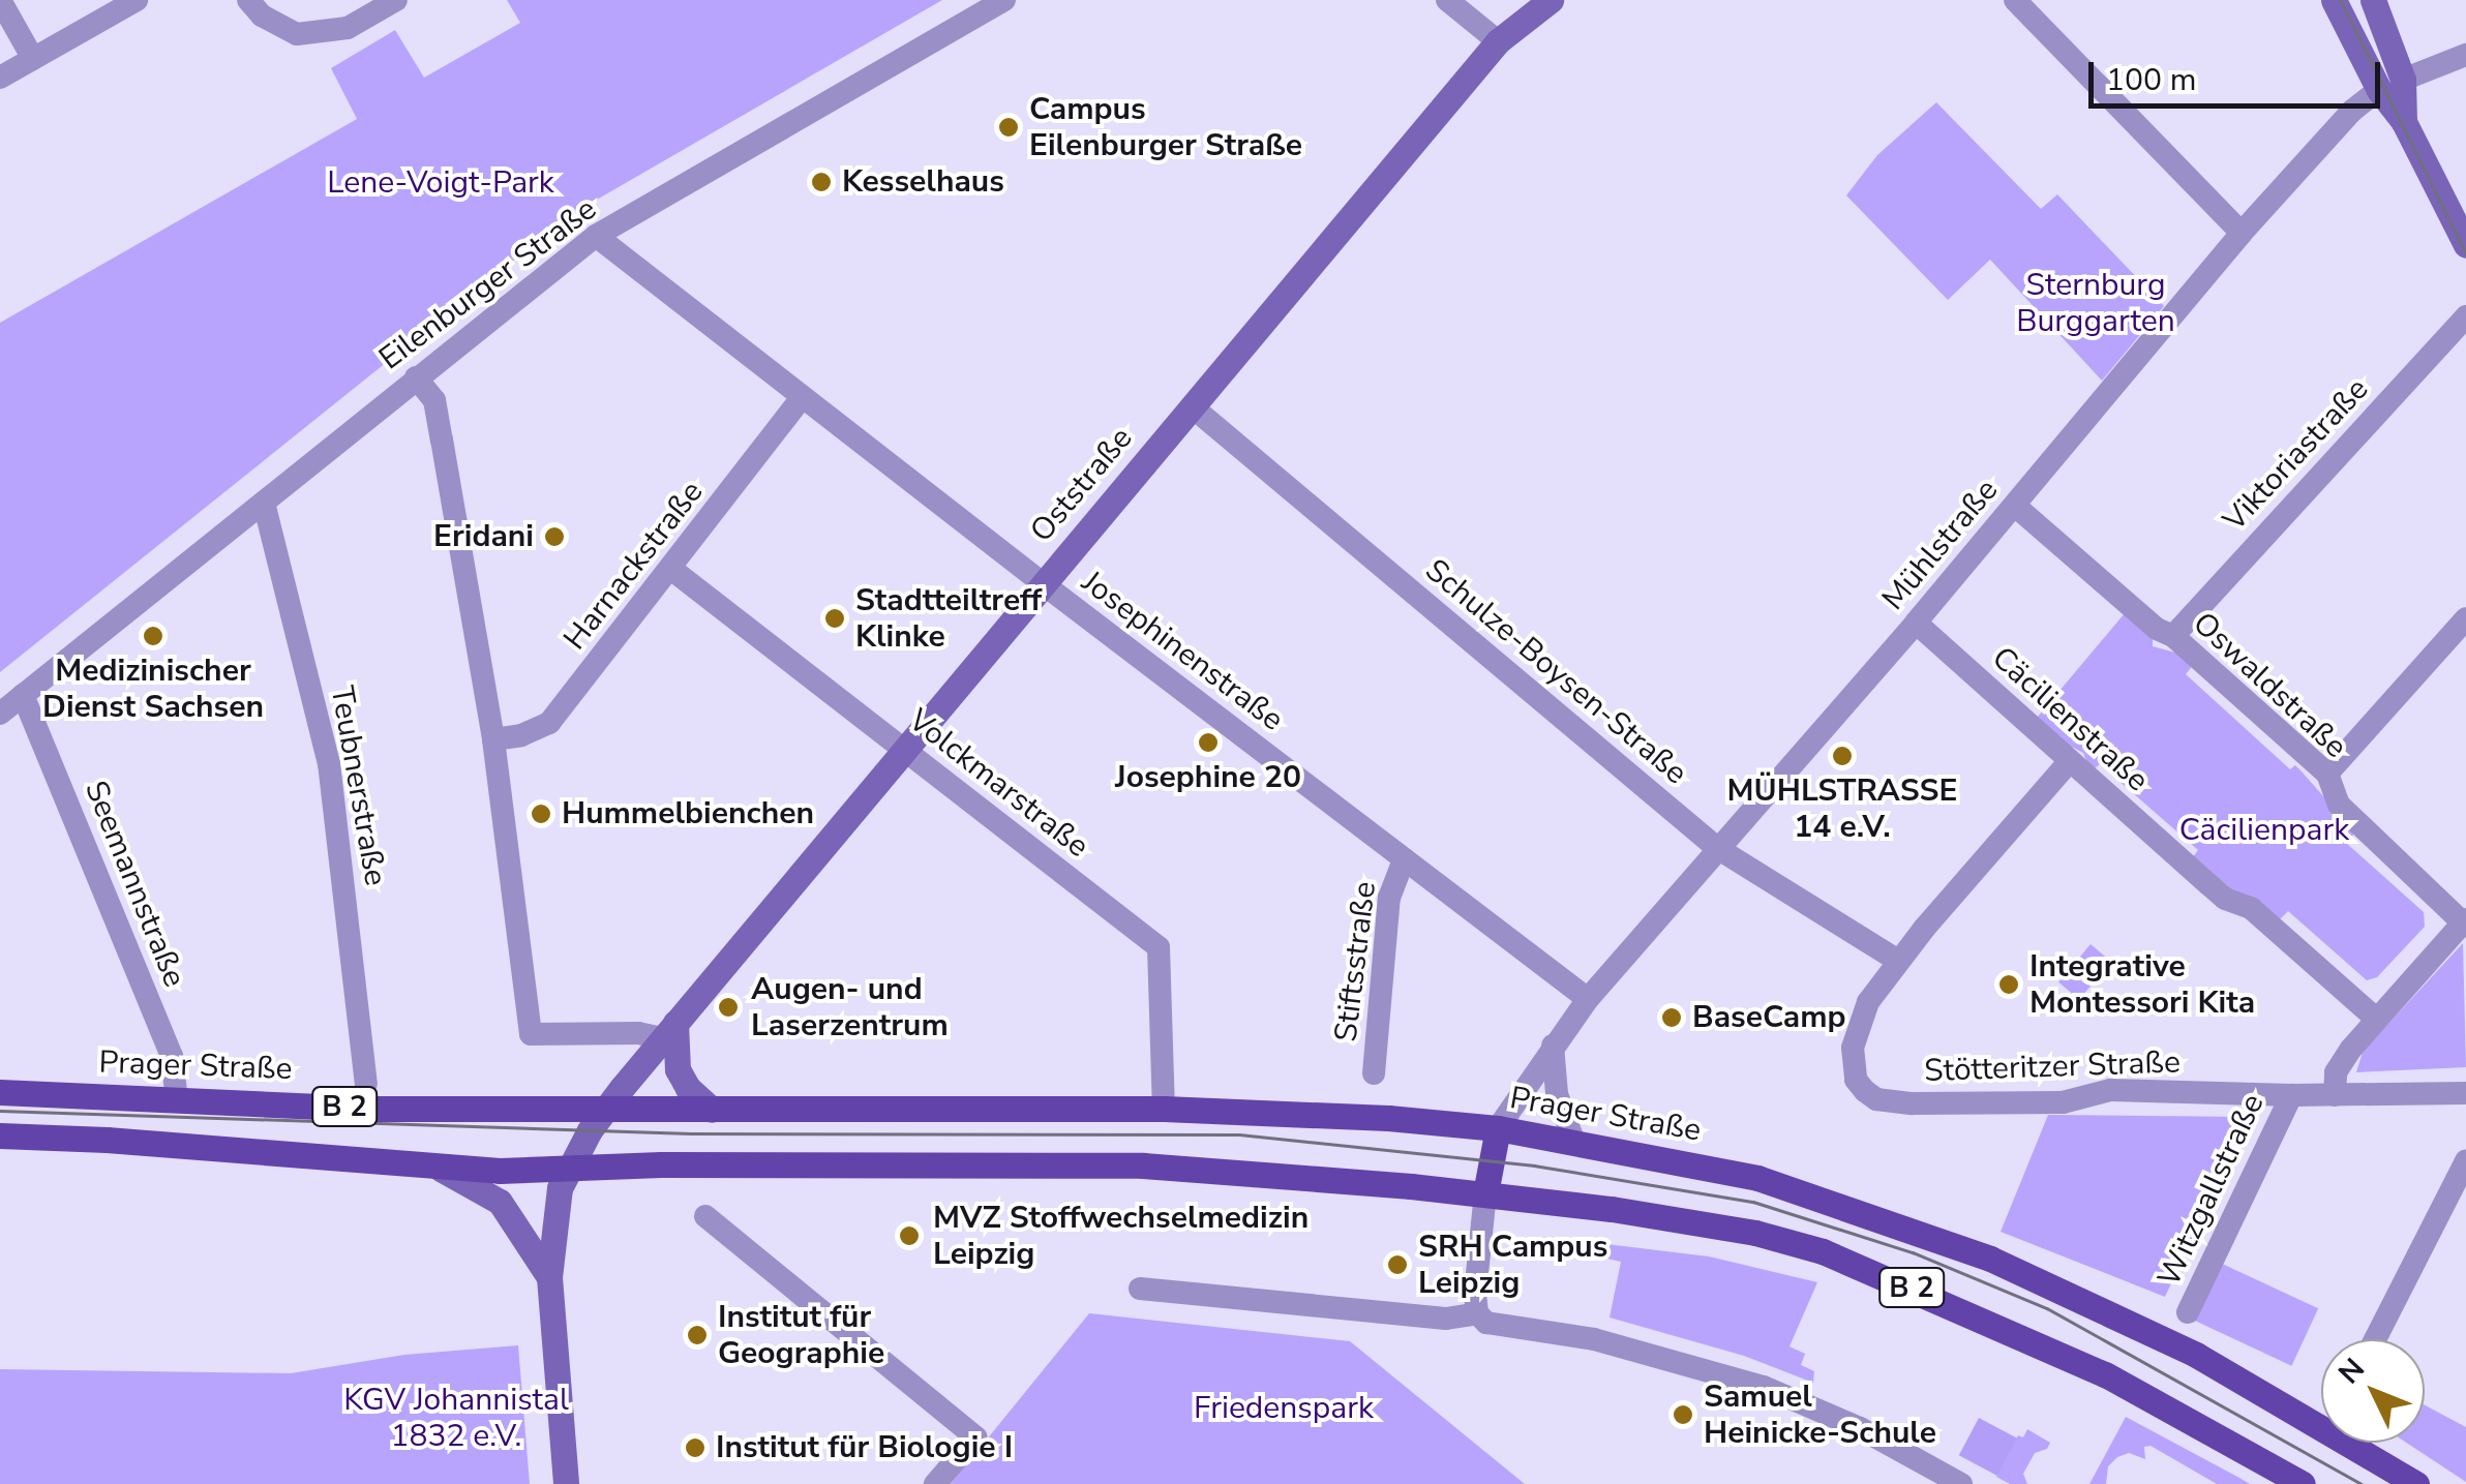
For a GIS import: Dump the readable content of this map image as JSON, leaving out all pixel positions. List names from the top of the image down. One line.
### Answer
{"streets":{"main road":["Prager Straße","B 2"],"street":["Eilenburger Straße","Viktoriastraße","Oststraße","Mühlstraße","Harnackstraße","Josephinenstraße","Schulze-Boysen-Straße","Oswaldstraße","Cäcilienstraße","Volckmarstraße","Teubnerstraße","Seemannstraße","Stiftsstraße","Stötteritzer Straße","Witzgallstraße"]},"crossings":[["Eilenburger Straße","Josephinenstraße"],["Eilenburger Straße","Teubnerstraße"],["Eilenburger Straße","Seemannstraße"],["Viktoriastraße","Oswaldstraße"],["Oststraße","Josephinenstraße"],["Oststraße","Schulze-Boysen-Straße"],["Oststraße","Volckmarstraße"],["Oststraße","Prager Straße"],["Oststraße","B 2"],["Mühlstraße","Josephinenstraße"],["Mühlstraße","Schulze-Boysen-Straße"],["Mühlstraße","Oswaldstraße"],["Mühlstraße","Cäcilienstraße"],["Mühlstraße","Prager Straße"],["Harnackstraße","Josephinenstraße"],["Harnackstraße","Volckmarstraße"],["Josephinenstraße","Stiftsstraße"],["Schulze-Boysen-Straße","Stötteritzer Straße"],["Cäcilienstraße","Stötteritzer Straße"],["Volckmarstraße","Prager Straße"],["Seemannstraße","Prager Straße"],["Prager Straße","B 2"],["Stötteritzer Straße","Witzgallstraße"]],"parks":["Lene-Voigt-Park","Sternburg Burggarten","Cäcilienpark","KGV Johannistal 1832 e.V.","Friedenspark"],"places":["Campus Eilenburger Straße","Kesselhaus","Eridani","Stadtteiltreff Klinke","Medizinischer Dienst Sachsen","Josephine 20","MÜHLSTRASSE 14 e.V.","Hummelbienchen","Integrative Montessori Kita","Augen- und Laserzentrum","BaseCamp","MVZ Stoffwechselmedizin Leipzig","SRH Campus Leipzig","Institut für Geographie","Samuel Heinicke-Schule","Institut für Biologie I"],"scale_bar":"100 m","north":"top left"}
